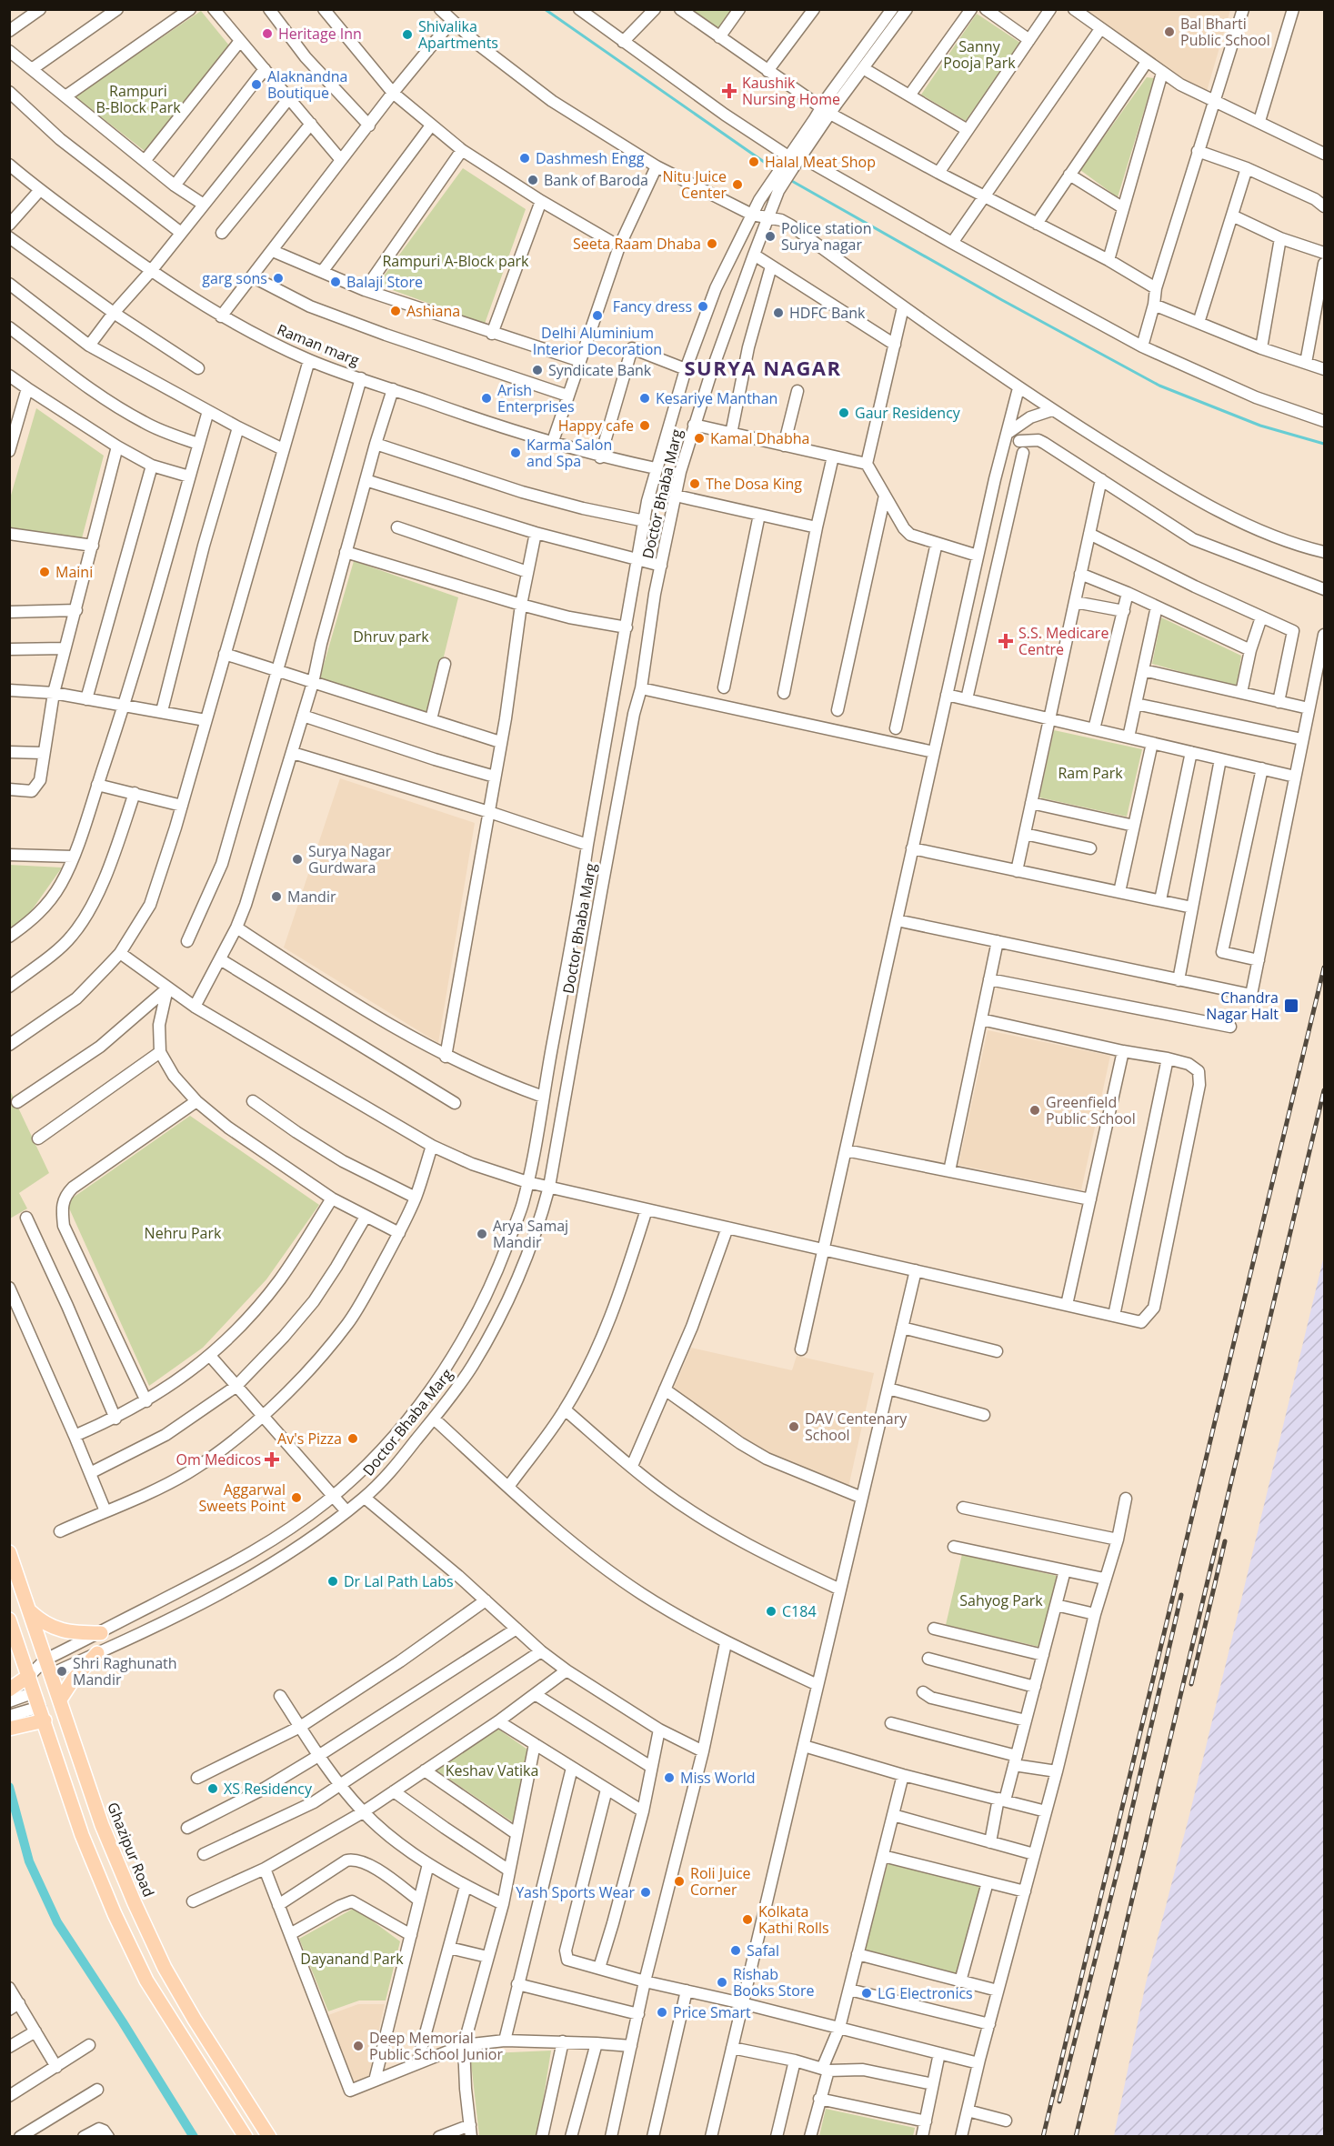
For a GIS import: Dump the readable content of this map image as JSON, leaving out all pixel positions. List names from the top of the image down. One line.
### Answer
{"streets":{"main road":["Ghazipur Road"],"street":["Raman marg","Doctor Bhaba Marg"]},"crossings":[["Raman marg","Doctor Bhaba Marg"],["Doctor Bhaba Marg","Ghazipur Road"]],"districts":["SURYA NAGAR"],"parks":["Sanny Pooja Park","Rampuri B-Block Park","Rampuri A-Block park","Dhruv park","Ram Park","Nehru Park","Sahyog Park","Keshav Vatika","Dayanand Park"],"places":{"other":["Bal Bharti Public School","Heritage Inn","Shivalika Apartments","Alaknandna Boutique","Dashmesh Engg","Halal Meat Shop","Bank of Baroda","Nitu Juice Center","Police station Surya nagar","Seeta Raam Dhaba","garg sons","Balaji Store","Fancy dress","Ashiana","HDFC Bank","Delhi Aluminium Interior Decoration","Syndicate Bank","Arish Enterprises","Kesariye Manthan","Gaur Residency","Happy cafe","Kamal Dhabha","Karma Salon and Spa","The Dosa King","Maini","Surya Nagar Gurdwara","Mandir","Greenfield Public School","Arya Samaj Mandir","DAV Centenary School","Av's Pizza","Aggarwal Sweets Point","Dr Lal Path Labs","C184","Shri Raghunath Mandir","Miss World","XS Residency","Roli Juice Corner","Yash Sports Wear","Kolkata Kathi Rolls","Safal","Rishab Books Store","LG Electronics","Price Smart","Deep Memorial Public School Junior"],"health":["Kaushik Nursing Home","S.S. Medicare Centre","Om Medicos"],"transit":["Chandra Nagar Halt"]}}
